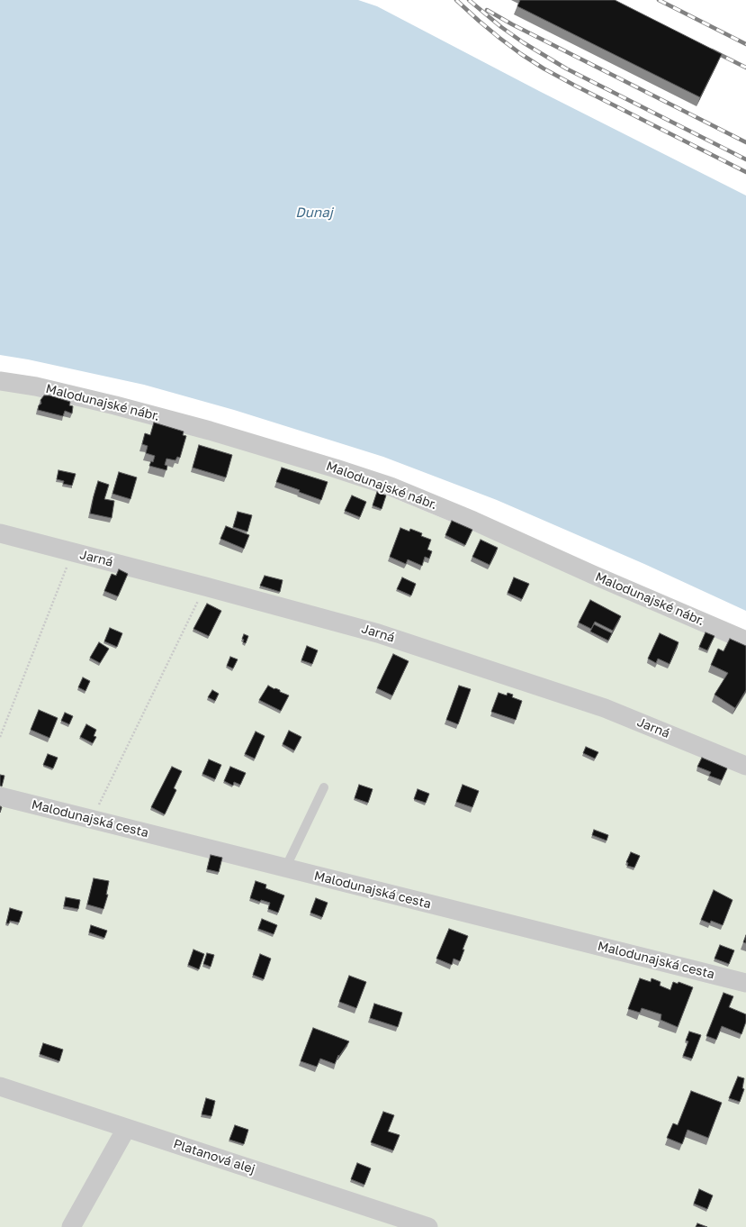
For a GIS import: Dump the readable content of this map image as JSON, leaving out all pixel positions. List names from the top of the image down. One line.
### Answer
{"streets":{"street":["Malodunajské nábr.","Jarná","Malodunajská cesta","Platanová alej"]},"water":["Dunaj"]}
